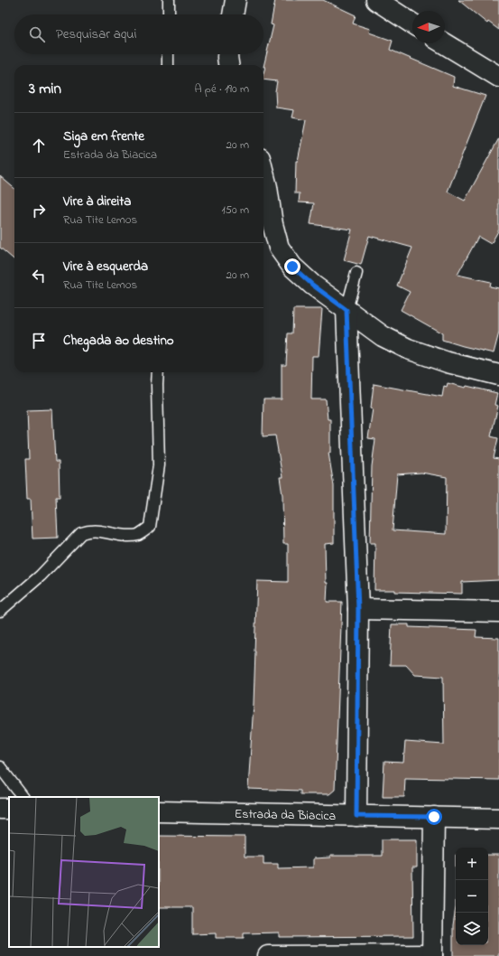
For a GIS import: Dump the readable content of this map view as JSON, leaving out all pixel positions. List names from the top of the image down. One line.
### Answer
{"streets":{"street":["Estrada da Biacica"]},"north":"left","page":{"search":"Pesquisar aqui","heading":["3 min","A pé · 190 m"],"list":[["Siga em frente","Estrada da Biacica","20 m"],["Vire à direita","Rua Tite Lemos","150 m"],["Vire à esquerda","Rua Tite Lemos","20 m"],"Chegada ao destino"],"map_buttons":["+","−"]}}
